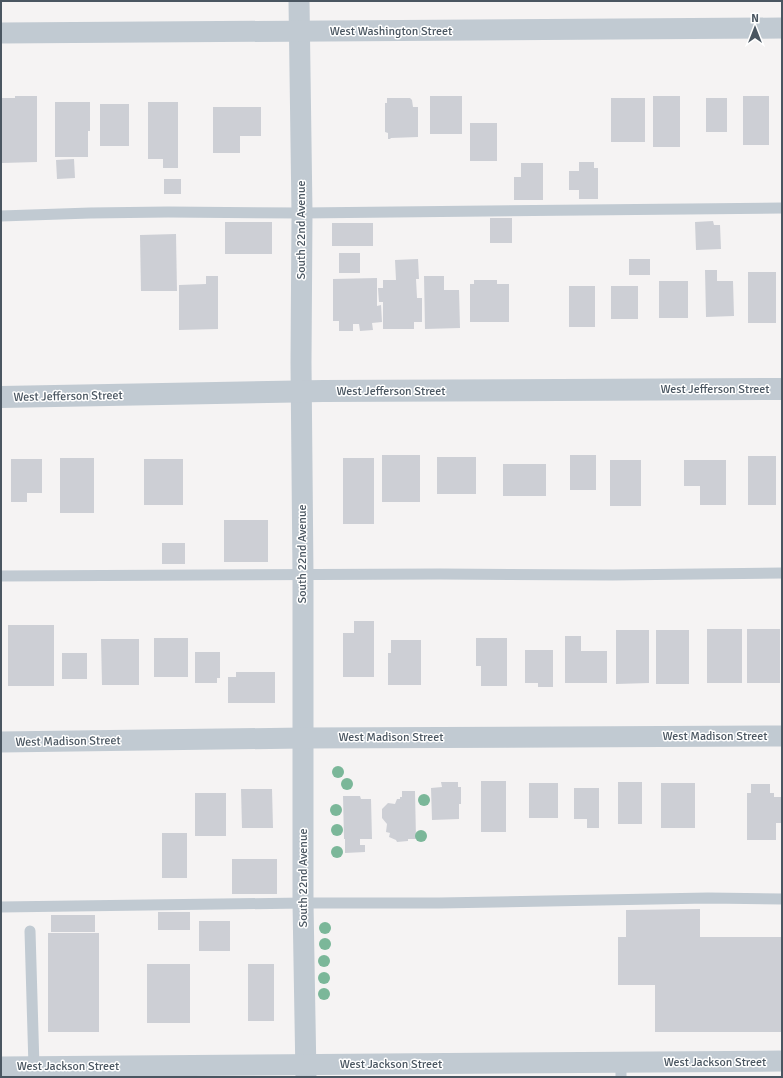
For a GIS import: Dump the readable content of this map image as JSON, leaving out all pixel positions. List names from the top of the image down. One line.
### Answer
{"streets":{"street":["West Washington Street","South 22nd Avenue","West Jefferson Street","West Madison Street","West Jackson Street"]},"crossings":[["West Washington Street","South 22nd Avenue"],["South 22nd Avenue","West Jefferson Street"],["South 22nd Avenue","West Madison Street"],["South 22nd Avenue","West Jackson Street"]],"north":"top"}
